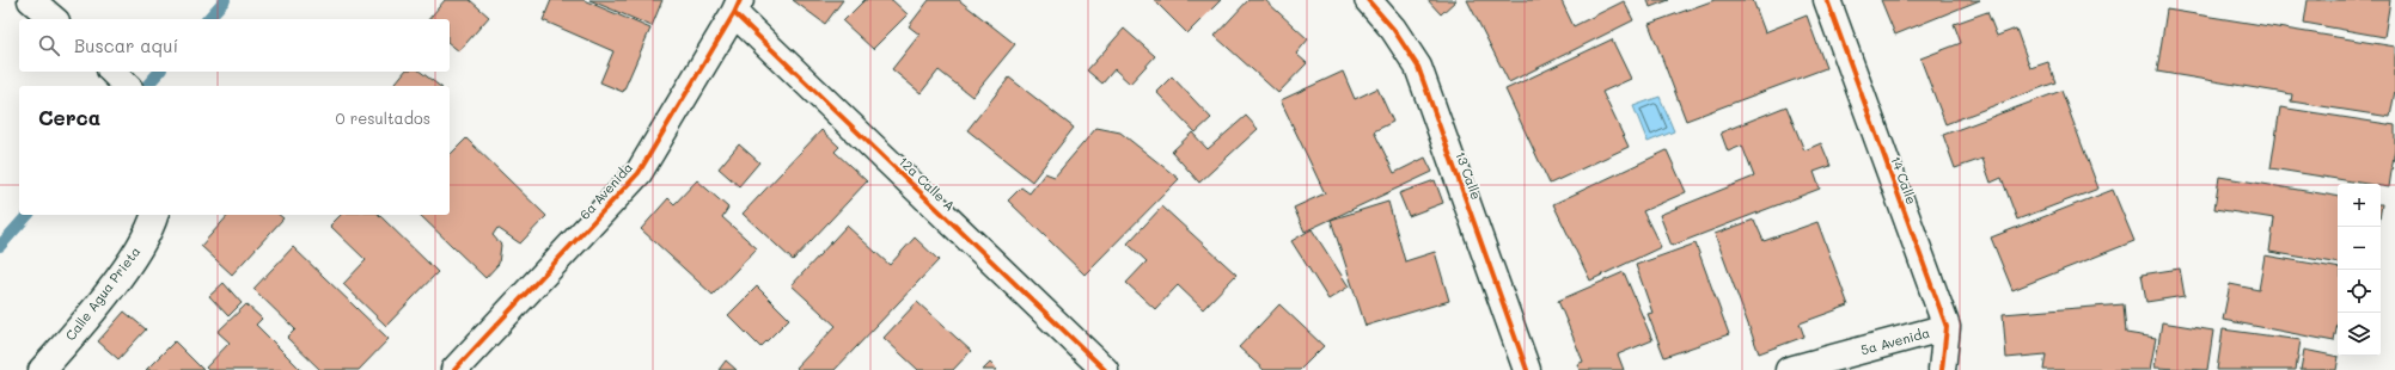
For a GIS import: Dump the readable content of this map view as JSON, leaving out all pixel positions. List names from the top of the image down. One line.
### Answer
{"streets":{"street":["13 Calle","14 Calle","12a Calle A","6a Avenida","Calle Agua Prieta","5a Avenida"]},"crossings":[["14 Calle","5a Avenida"],["12a Calle A","6a Avenida"]],"page":{"search":"Buscar aquí","heading":["Cerca","0 resultados"],"map_buttons":["+","−"]}}
